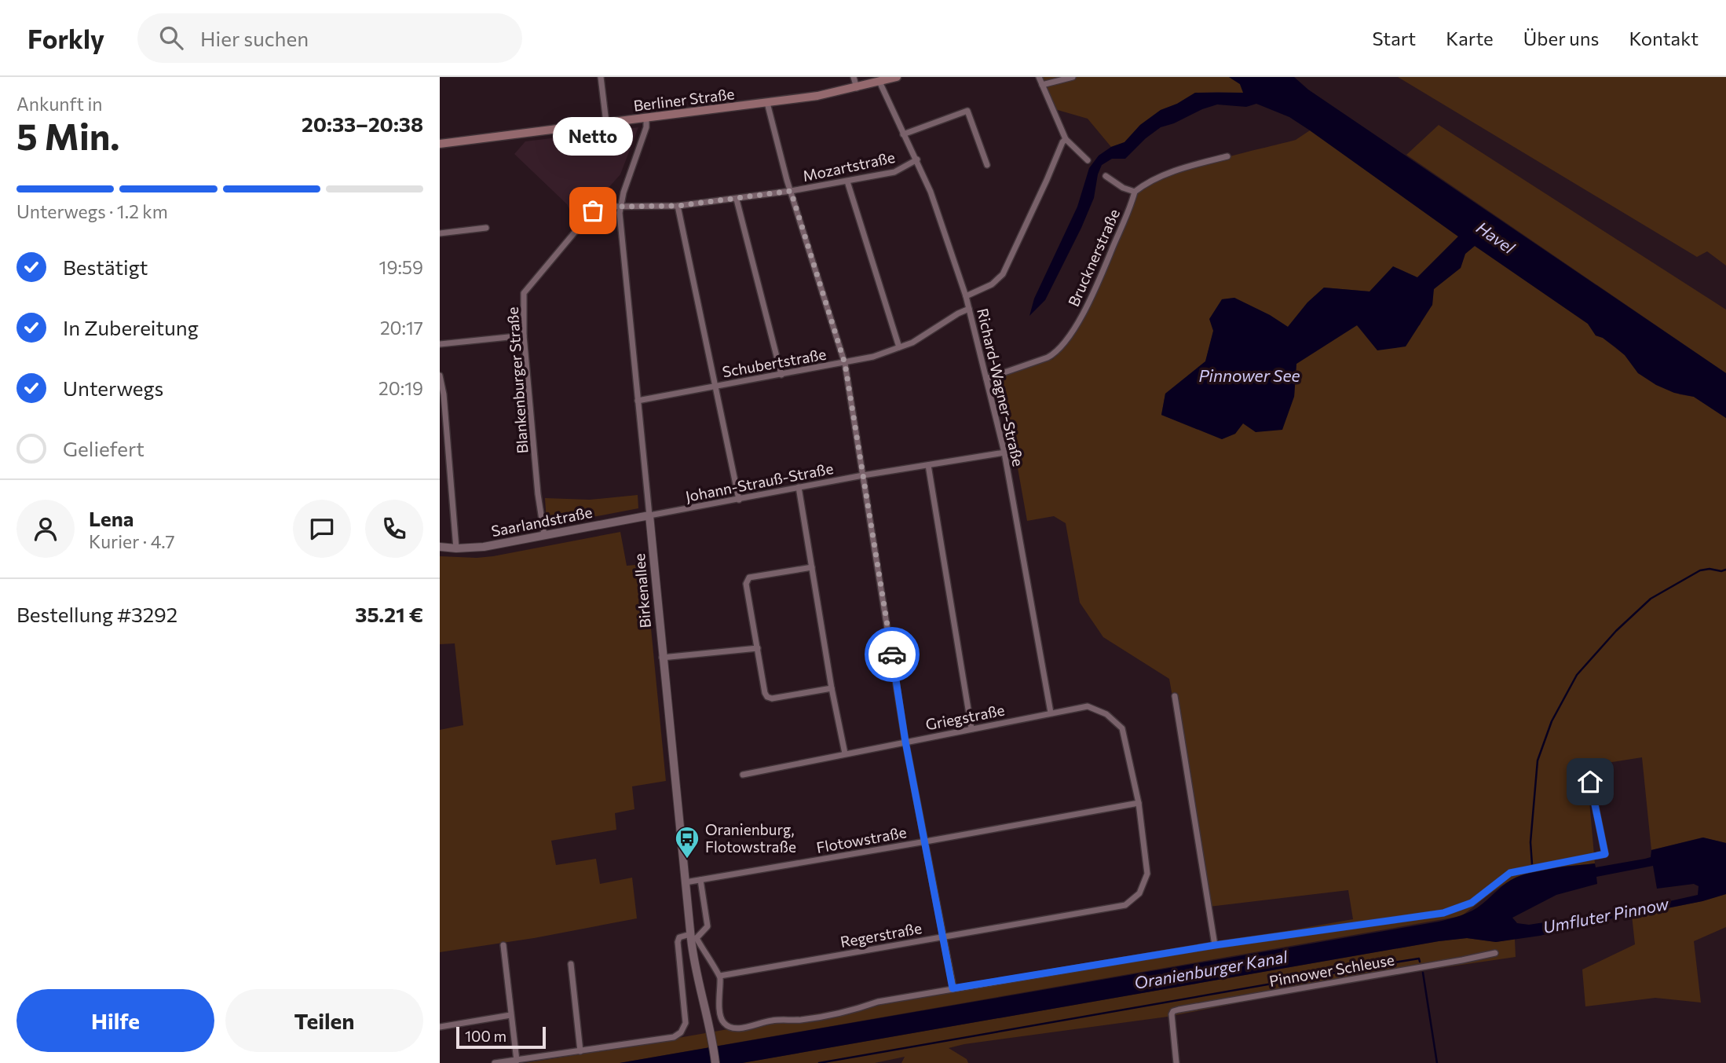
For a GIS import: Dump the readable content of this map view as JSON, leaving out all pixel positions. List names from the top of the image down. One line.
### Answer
{"streets":{"main road":["Berliner Straße"],"street":["Mozartstraße","Brucknerstraße","Schubertstraße","Blankenburger Straße","Richard-Wagner-Straße","Johann-Strauß-Straße","Saarlandstraße","Birkenallee","Griegstraße","Flotowstraße","Regerstraße","Pinnower Schleuse"]},"crossings":[["Berliner Straße","Richard-Wagner-Straße"],["Berliner Straße","Birkenallee"],["Mozartstraße","Blankenburger Straße"],["Mozartstraße","Richard-Wagner-Straße"],["Mozartstraße","Birkenallee"],["Brucknerstraße","Richard-Wagner-Straße"],["Schubertstraße","Richard-Wagner-Straße"],["Schubertstraße","Birkenallee"],["Blankenburger Straße","Saarlandstraße"],["Blankenburger Straße","Birkenallee"],["Richard-Wagner-Straße","Johann-Strauß-Straße"],["Richard-Wagner-Straße","Griegstraße"],["Johann-Strauß-Straße","Saarlandstraße"],["Johann-Strauß-Straße","Birkenallee"],["Saarlandstraße","Birkenallee"],["Birkenallee","Flotowstraße"],["Griegstraße","Flotowstraße"],["Griegstraße","Regerstraße"],["Flotowstraße","Regerstraße"]],"water":["Havel","Pinnower See","Umfluter Pinnow","Oranienburger Kanal"],"places":{"other":["Netto"],"bus stop":["Oranienburg, Flotowstraße"]},"scale_bar":"100 m","page":{"header":"Forkly","search":"Hier suchen","nav":["Start","Karte","Über uns","Kontakt"],"heading":["5 Min.","Ankunft in","20:33–20:38"],"panel":["Lena","Kurier · 4.7","Bestellung #3292","35.21 €"],"bubble":"Netto","bar":"Unterwegs · 1.2 km","list":[["Bestätigt","19:59"],["In Zubereitung","20:17"],["Unterwegs","20:19"],"Geliefert"],"buttons":["Hilfe","Teilen"],"scale":"100 m"}}
